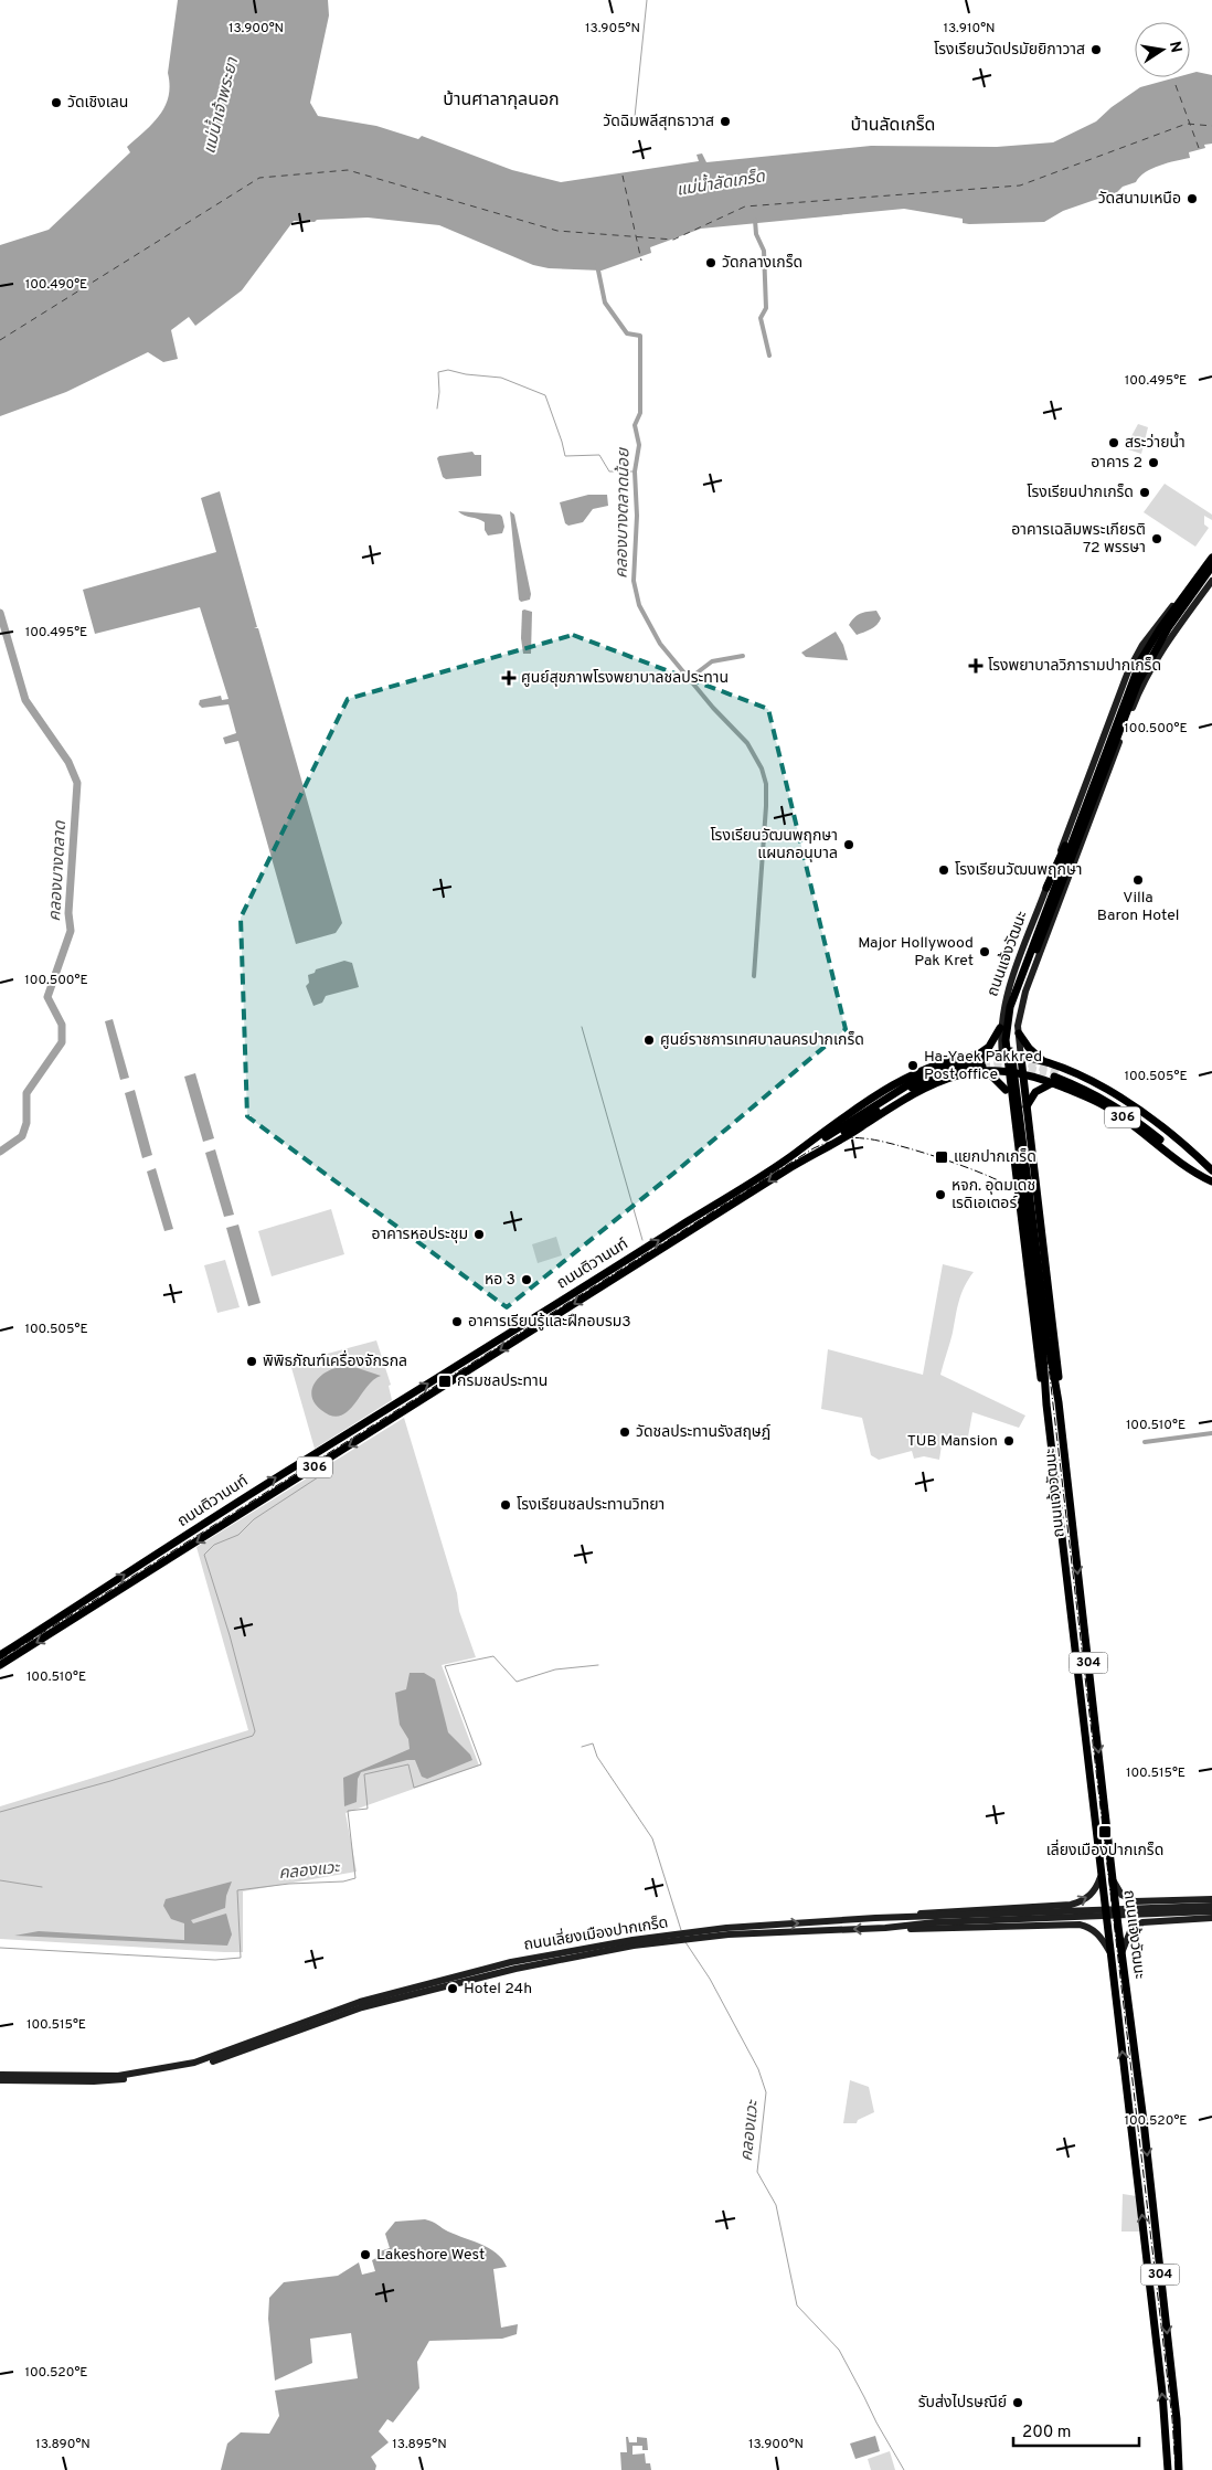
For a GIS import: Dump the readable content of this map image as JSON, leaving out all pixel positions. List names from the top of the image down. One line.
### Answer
{"streets":{"main road":["ถนนแจ้งวัฒนะ","306","ถนนติวานนท์","304","ถนนเลี่ยงเมืองปากเกร็ด"]},"crossings":[["ถนนแจ้งวัฒนะ","ถนนติวานนท์"],["306","ถนนติวานนท์"]],"districts":["บ้านศาลากุลนอก","บ้านลัดเกร็ด"],"water":["แม่น้ำเจ้าพระยา","แม่น้ำลัดเกร็ด","คลองบางตลาดน้อย","คลองบางตลาด","คลองแวะ"],"places":{"other":["โรงเรียนวัดปรมัยยิกาวาส","วัดเชิงเลน","วัดฉิมพลีสุทธาวาส","วัดสนามเหนือ","วัดกลางเกร็ด","สระว่ายน้ำ","อาคาร 2","โรงเรียนปากเกร็ด","อาคารเฉลิมพระเกียรติ 72 พรรษา","โรงเรียนวัฒนพฤกษา แผนกอนุบาล","โรงเรียนวัฒนพฤกษา","Villa Baron Hotel","Major Hollywood Pak Kret","ศูนย์ราชการเทศบาลนครปากเกร็ด","Ha-Yaek Pakkred Post office","หจก. อุดมเดช เรดิเอเตอร์","อาคารหอประชุม","หอ 3","อาคารเรียนรู้และฝึกอบรม3","พิพิธภัณฑ์เครื่องจักรกล","วัดชลประทานรังสฤษฎ์","TUB Mansion","โรงเรียนชลประทานวิทยา","Hotel 24h","Lakeshore West","รับส่งไปรษณีย์"],"health":["โรงพยาบาลวิภารามปากเกร็ด","ศูนย์สุขภาพโรงพยาบาลชลประทาน"],"transit":["แยกปากเกร็ด","กรมชลประทาน","เลี่ยงเมืองปากเกร็ด"]},"scale_bar":"200 m","north":"right","coordinates":["13.900°N","13.905°N","13.910°N","100.490°E","100.495°E","100.500°E","100.505°E","100.510°E","100.515°E","100.520°E","13.890°N","13.895°N"]}
